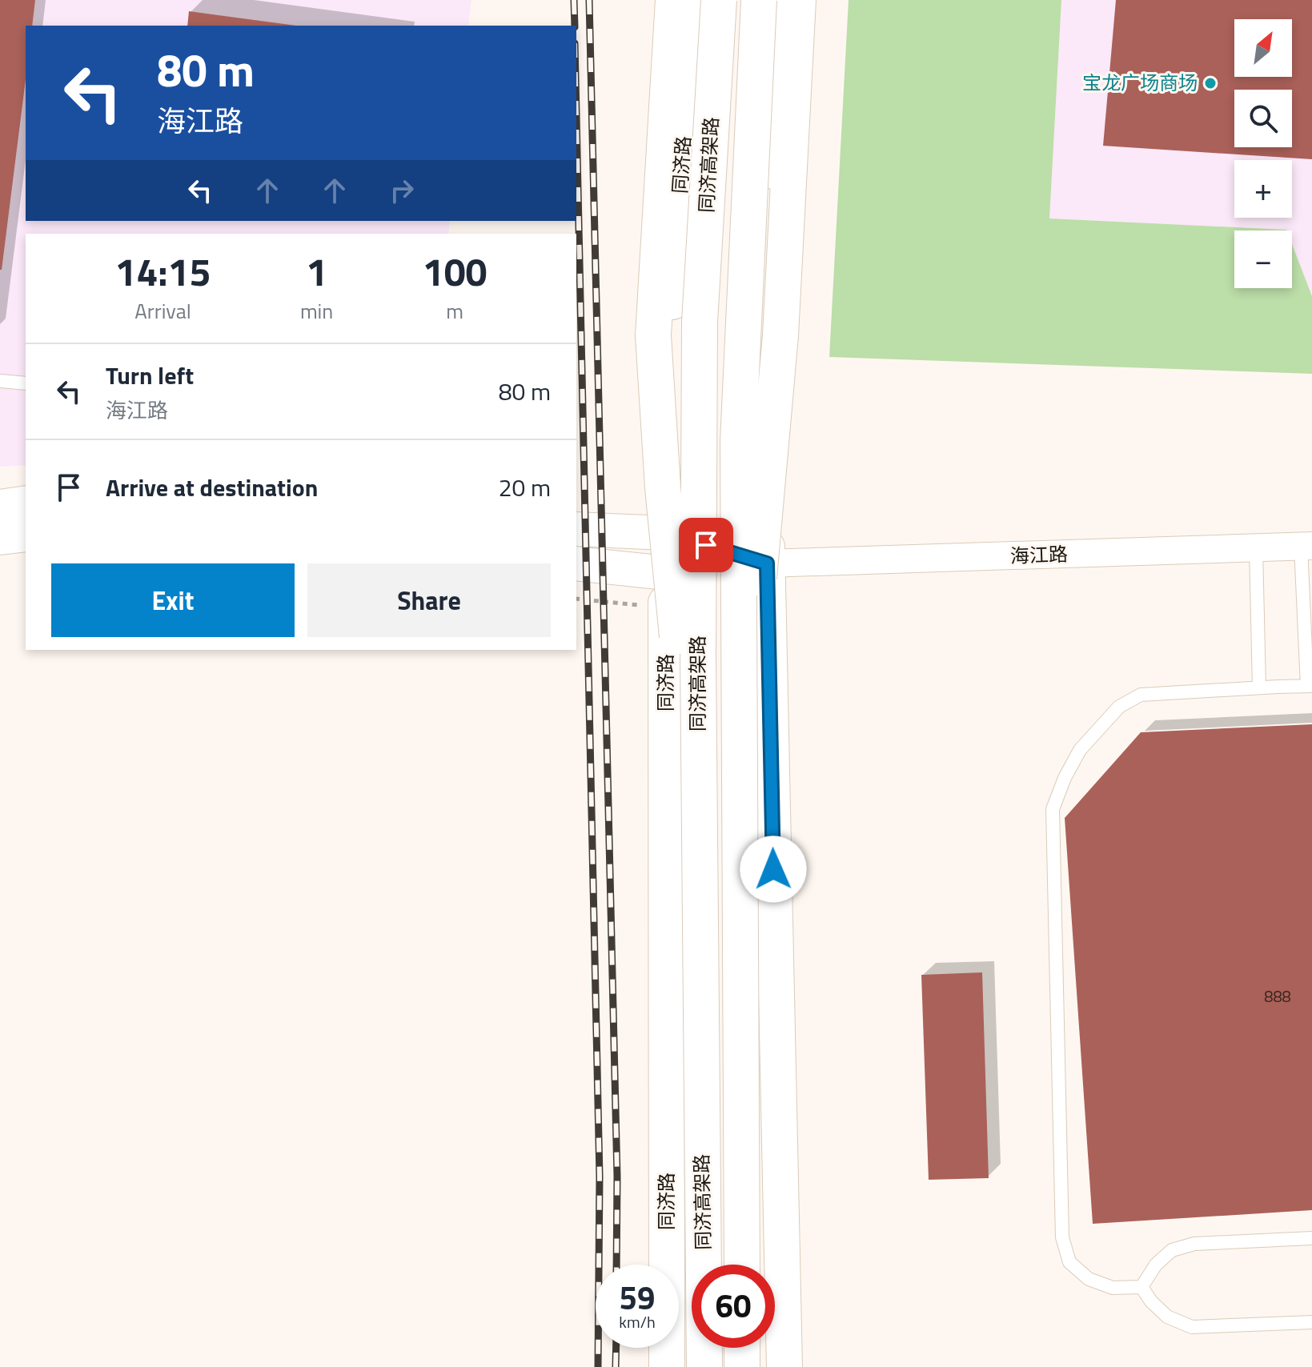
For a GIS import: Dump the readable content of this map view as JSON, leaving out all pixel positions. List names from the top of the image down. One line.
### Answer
{"streets":{"main road":["同济路","同济高架路"],"street":["海江路"]},"crossings":[["同济路","海江路"]],"places":["宝龙广场商场"],"house_numbers":["888"],"north":"top right","page":{"map_buttons":["+","−"],"turn":["80 m","海江路"],"eta":["14:15","Arrival","1","min","100","m"],"list":[{"name":"Turn left","note":"海江路","value":"80 m"},{"name":"Arrive at destination","value":"20 m"}],"buttons":["Exit","Share"],"speed":"59 km/h","limit":"60"}}
